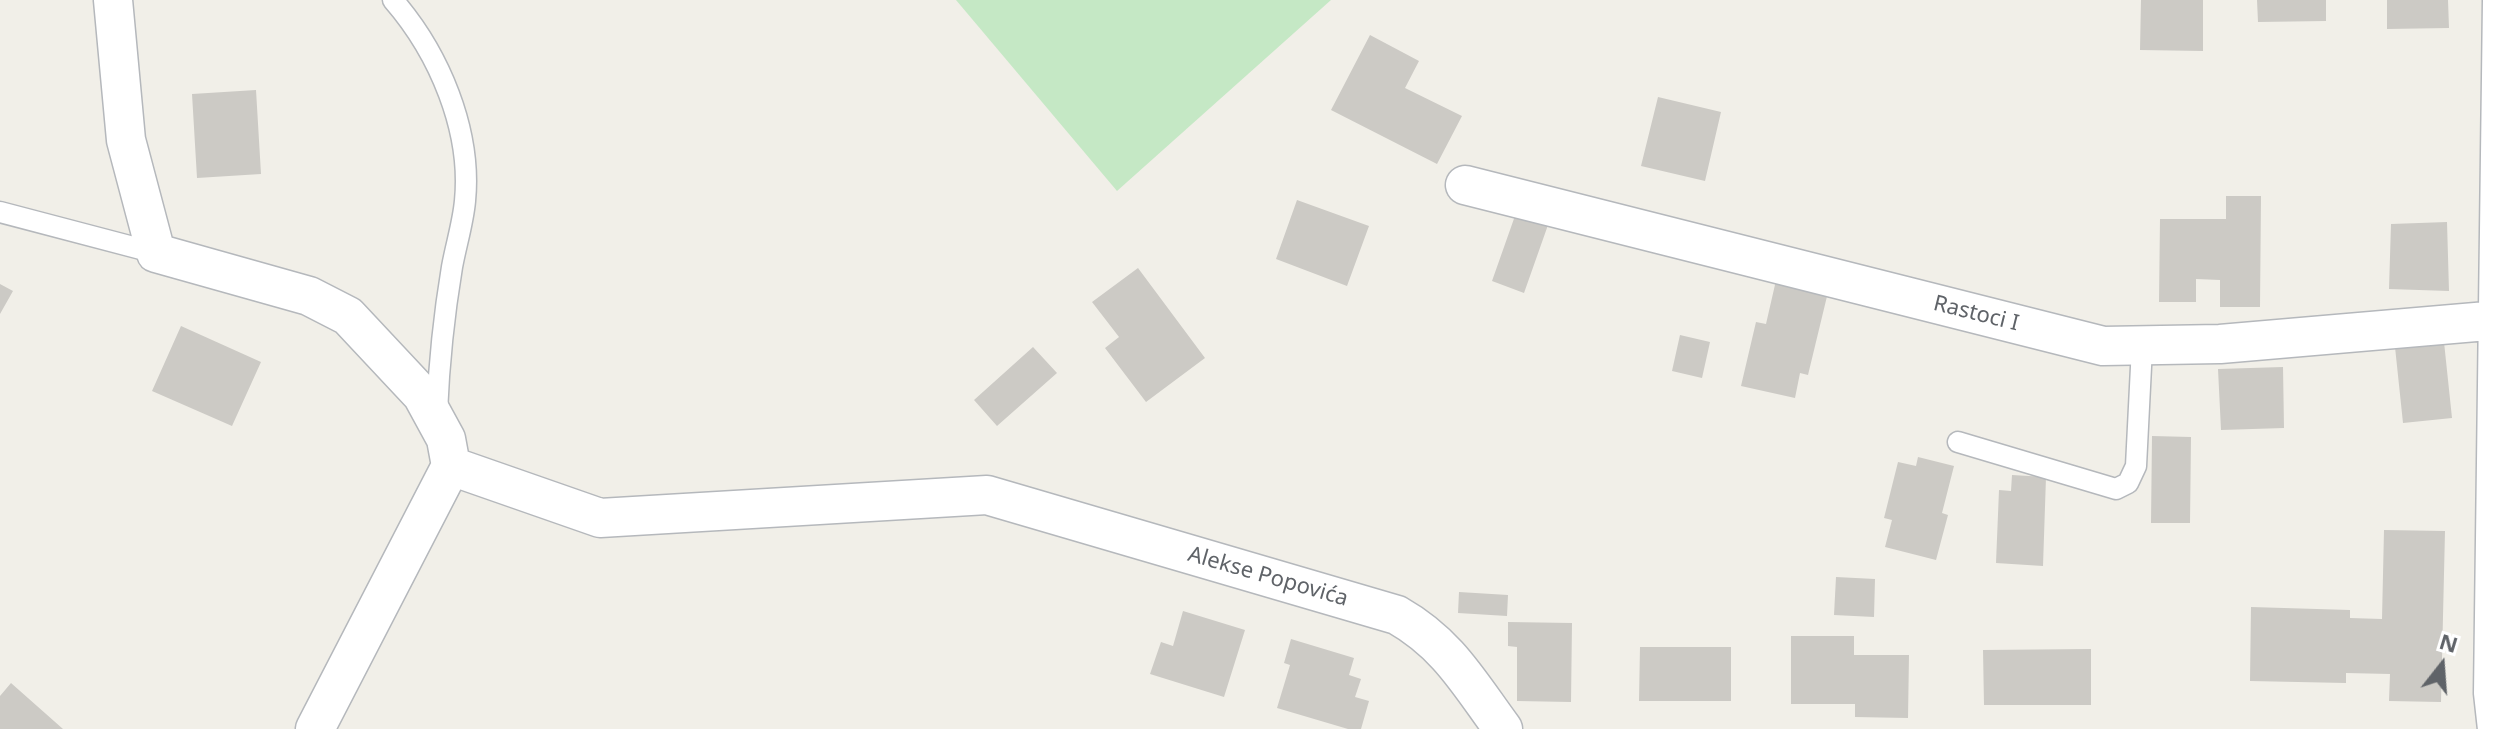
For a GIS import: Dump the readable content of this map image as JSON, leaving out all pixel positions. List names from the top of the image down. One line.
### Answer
{"streets":{"street":["Rastoci I","Alekse Popovića"]},"north":"top"}
